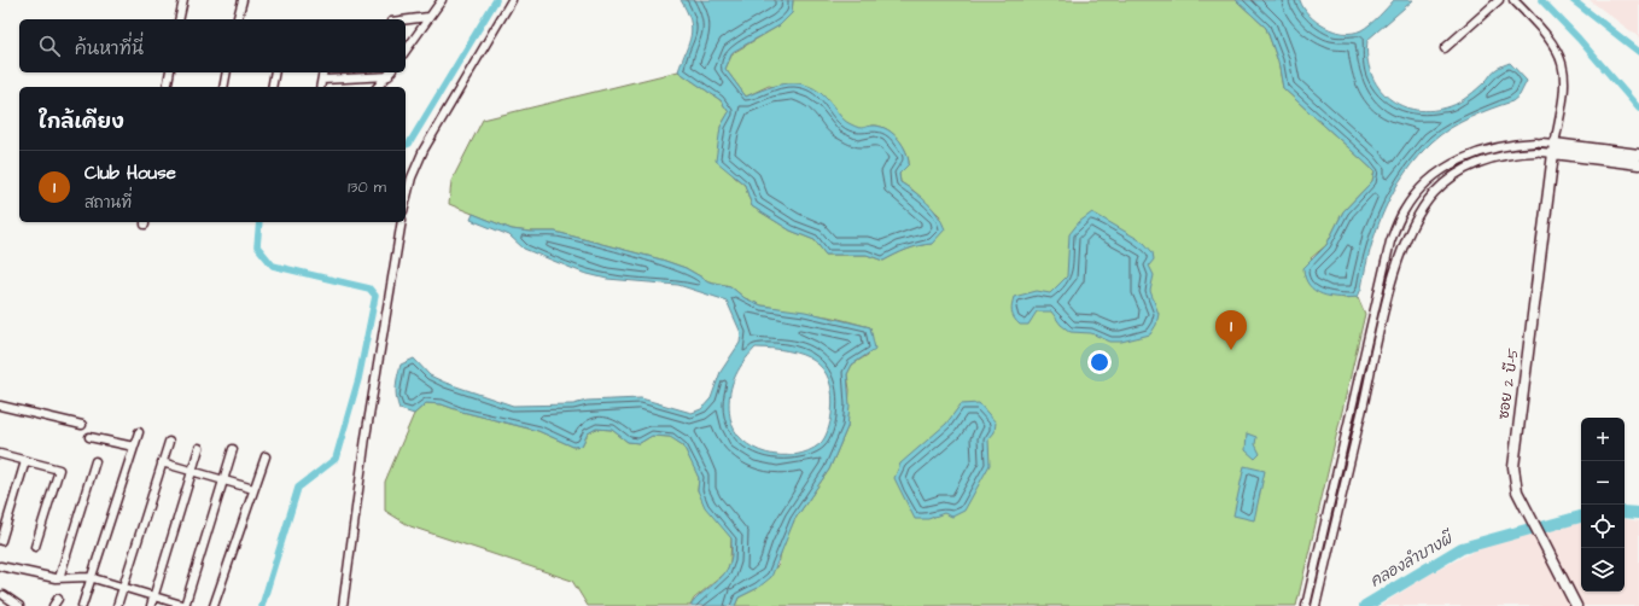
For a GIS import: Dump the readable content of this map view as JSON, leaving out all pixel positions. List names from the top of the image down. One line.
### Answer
{"streets":{"street":["ซอย 2 บี-5"]},"water":["คลองลำบางผี"],"page":{"search":"ค้นหาที่นี่","heading":"ใกล้เคียง","list":[{"mark":"1","name":"Club House","note":"สถานที่","value":"130 m"}],"pins":"1","map_buttons":["+","−"]}}
